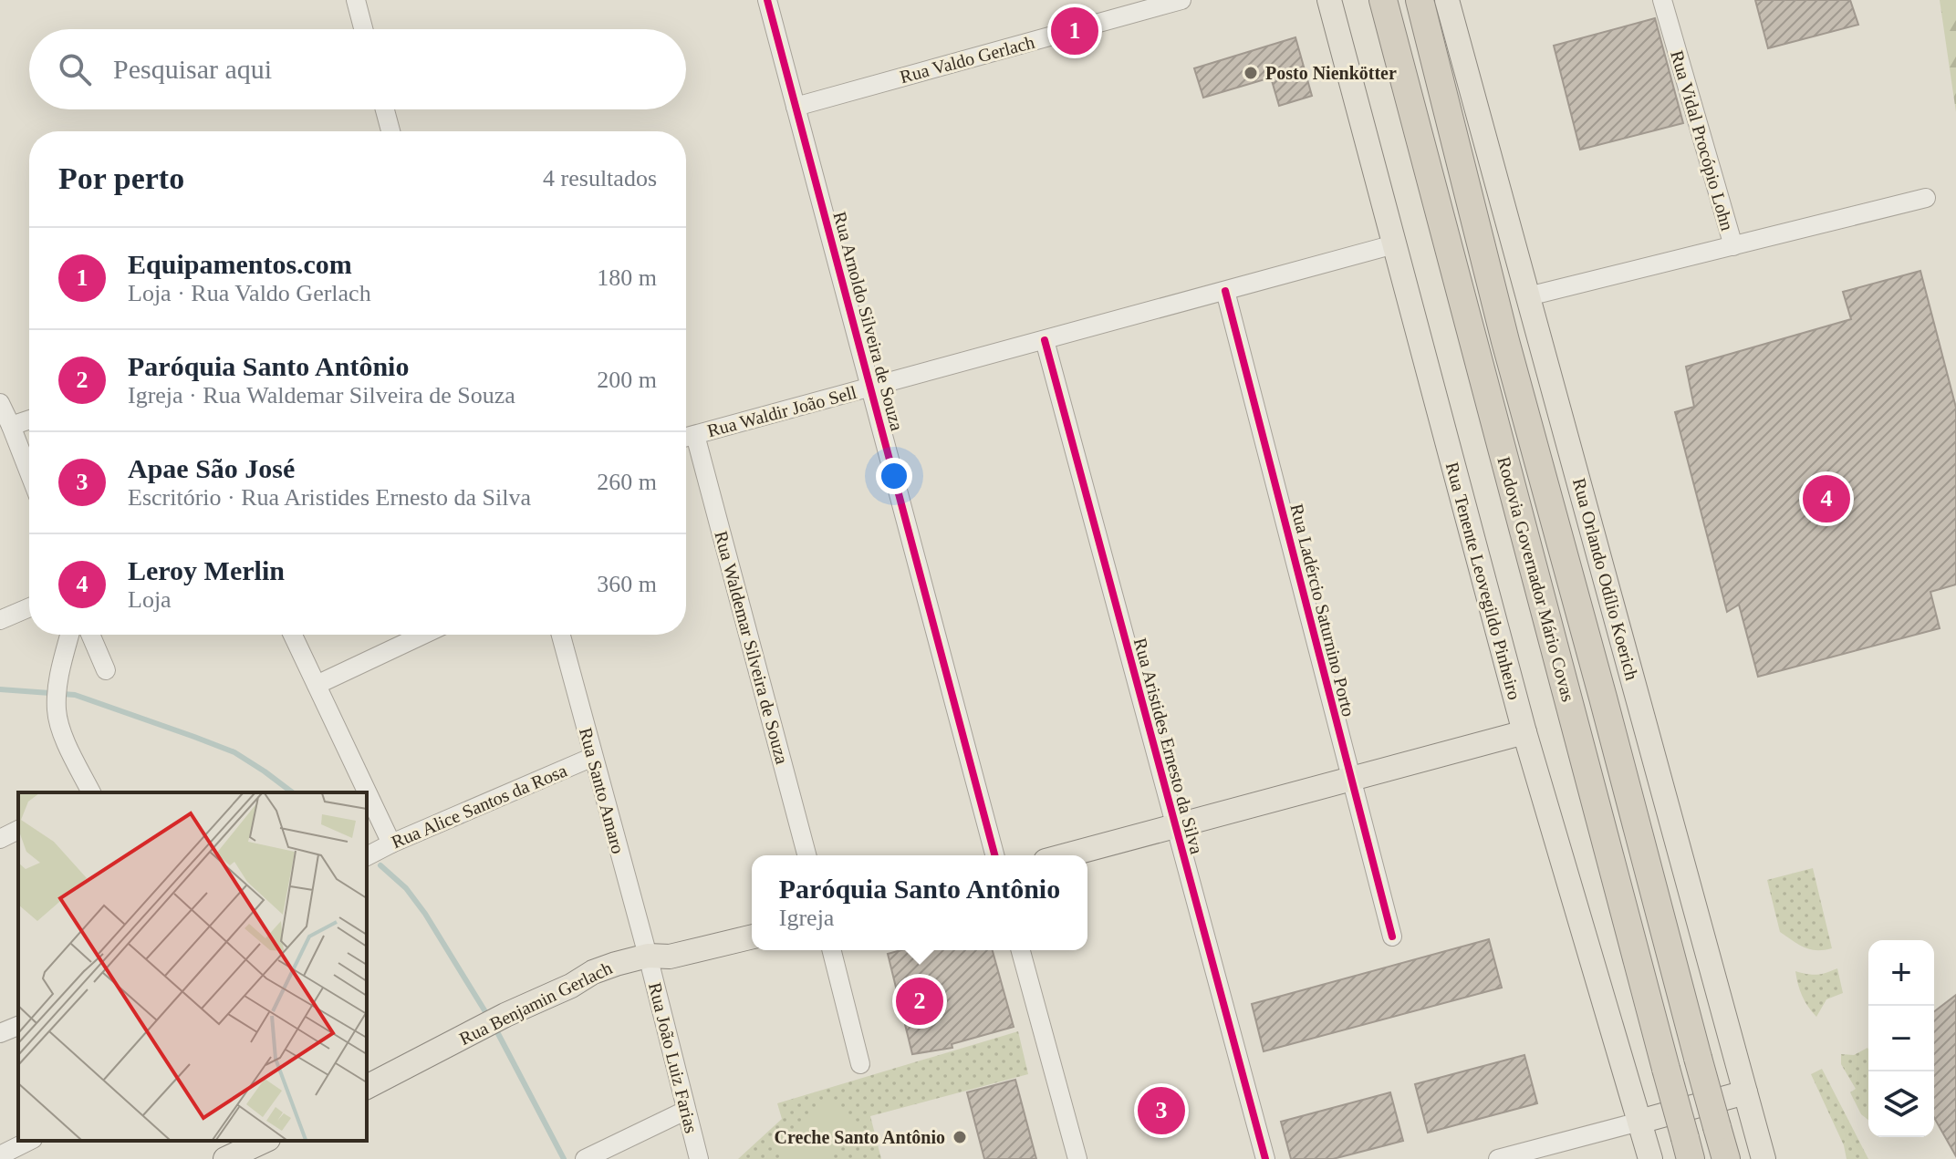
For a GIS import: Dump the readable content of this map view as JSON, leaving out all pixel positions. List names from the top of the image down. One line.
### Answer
{"streets":{"highway":["Rodovia Governador Mário Covas"],"main road":["Rua Orlando Odílio Koerich","Rua Tenente Leovegildo Pinheiro","Rua Benjamin Gerlach"],"street":["Rua Valdo Gerlach","Rua Vidal Procópio Lohn","Rua Arnoldo Silveira de Souza","Rua Waldir João Sell","Rua Ladércio Saturnino Porto","Rua Waldemar Silveira de Souza","Rua Aristides Ernesto da Silva","Rua Santo Amaro","Rua Alice Santos da Rosa","Rua João Luiz Farias"]},"crossings":[["Rua Valdo Gerlach","Rua Arnoldo Silveira de Souza"],["Rua Vidal Procópio Lohn","Rua Orlando Odílio Koerich"],["Rua Arnoldo Silveira de Souza","Rua Waldir João Sell"],["Rua Waldir João Sell","Rua Tenente Leovegildo Pinheiro"],["Rua Waldir João Sell","Rua Ladércio Saturnino Porto"],["Rua Waldir João Sell","Rua Waldemar Silveira de Souza"],["Rua Waldir João Sell","Rua Aristides Ernesto da Silva"],["Rua Santo Amaro","Rua Alice Santos da Rosa"],["Rua Santo Amaro","Rua Benjamin Gerlach"],["Rua Santo Amaro","Rua João Luiz Farias"],["Rua Benjamin Gerlach","Rua João Luiz Farias"]],"places":["Posto Nienkötter","Creche Santo Antônio"],"page":{"pins":["1","4","2","3"],"search":"Pesquisar aqui","heading":["Por perto","4 resultados"],"list":[{"mark":"1","name":"Equipamentos.com","note":"Loja · Rua Valdo Gerlach","value":"180 m"},{"mark":"2","name":"Paróquia Santo Antônio","note":"Igreja · Rua Waldemar Silveira de Souza","value":"200 m"},{"mark":"3","name":"Apae São José","note":"Escritório · Rua Aristides Ernesto da Silva","value":"260 m"},{"mark":"4","name":"Leroy Merlin","note":"Loja","value":"360 m"}],"popup":["Paróquia Santo Antônio","Igreja"],"map_buttons":["+","−"]}}
